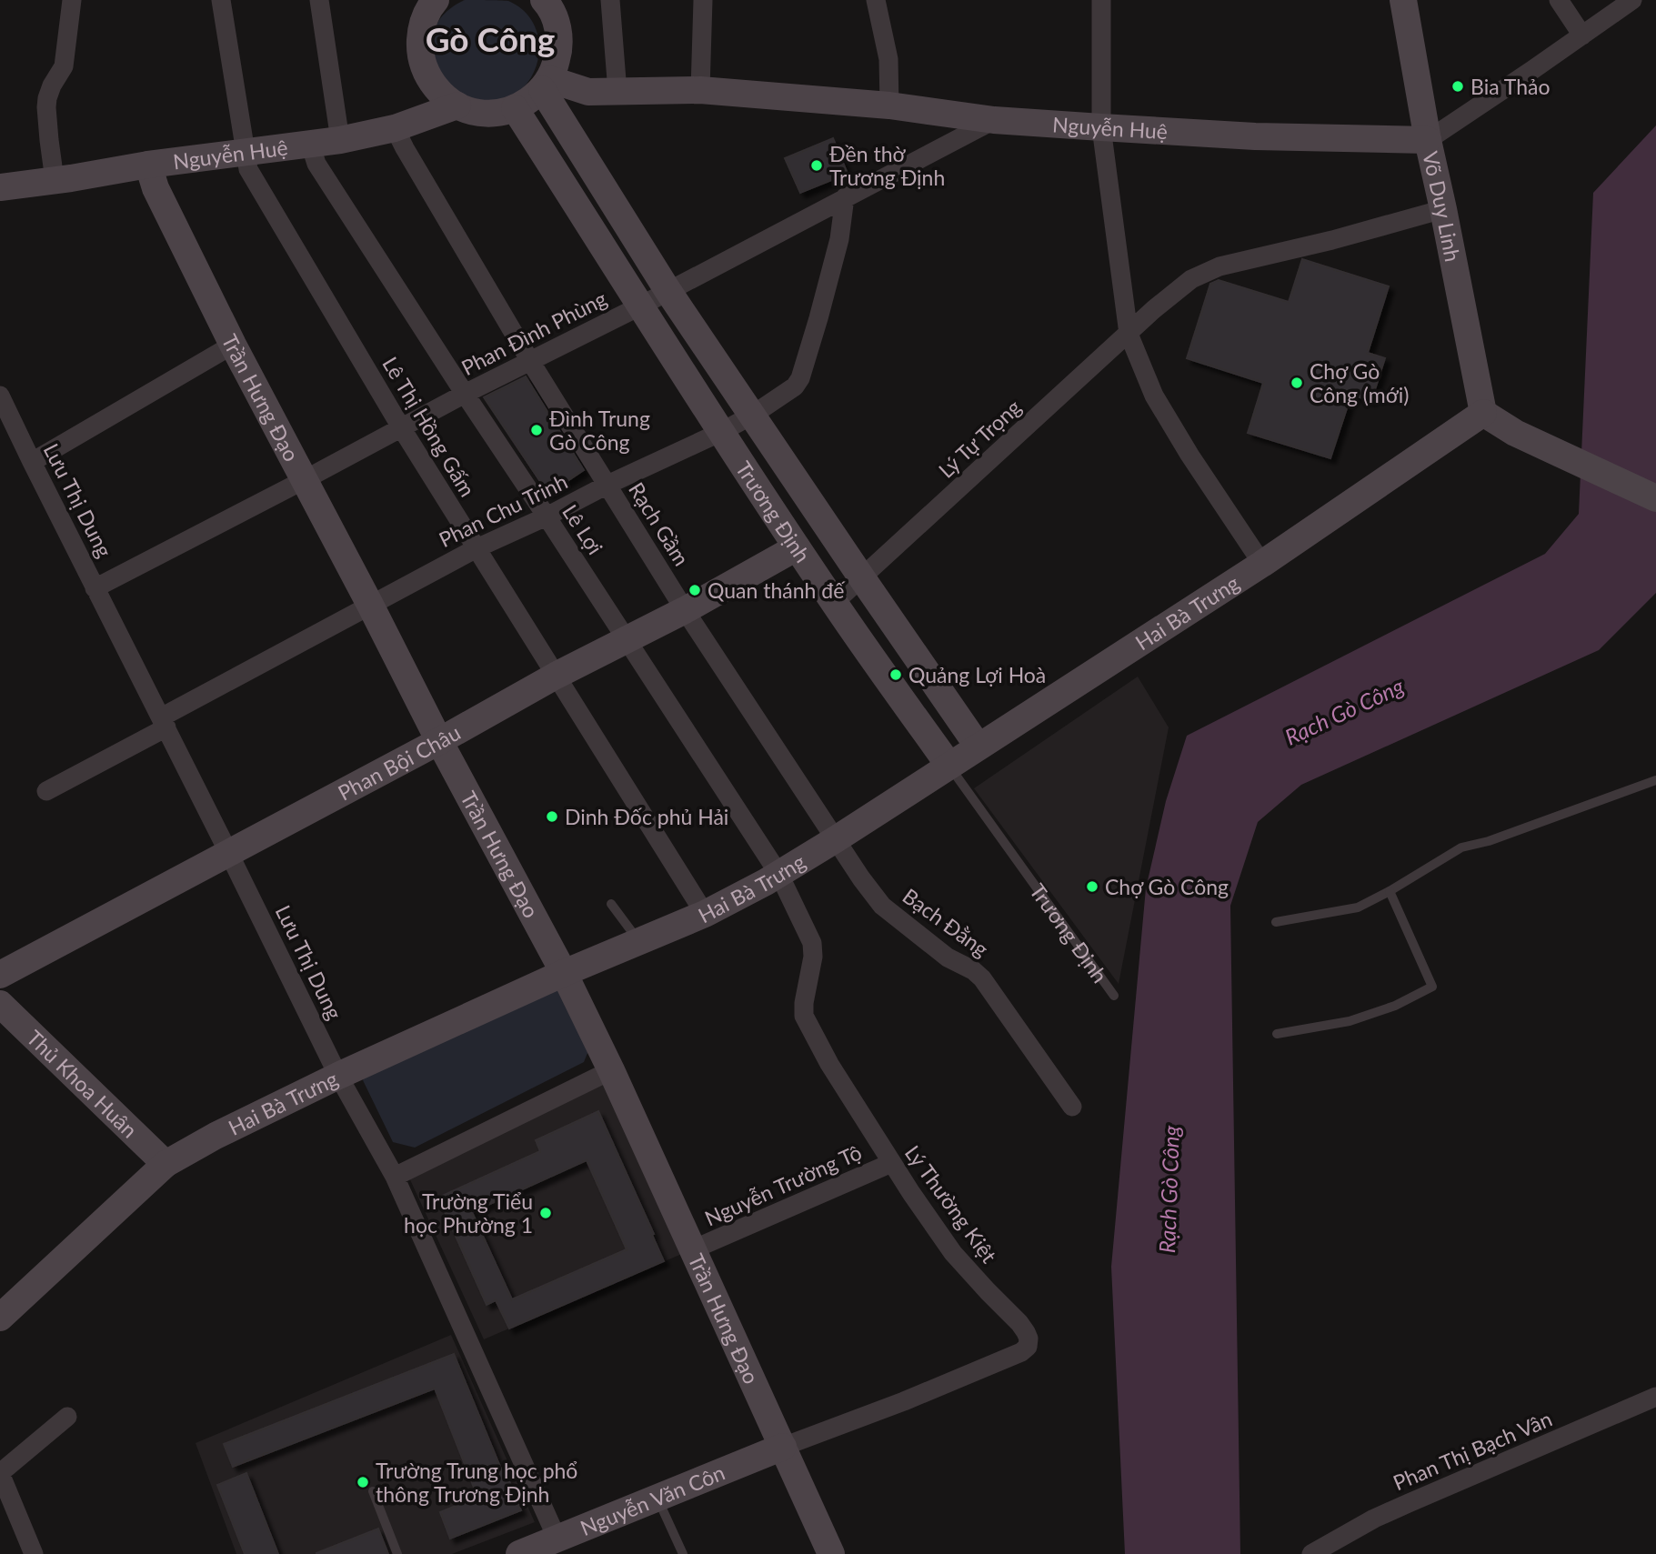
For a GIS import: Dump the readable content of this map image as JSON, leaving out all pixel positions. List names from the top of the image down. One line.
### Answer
{"streets":{"street":["Nguyễn Huệ","Võ Duy Linh","Phan Đình Phùng","Trần Hưng Đạo","Lê Thị Hồng Gấm","Lý Tự Trọng","Lưu Thị Dung","Phan Chu Trinh","Trương Định","Rạch Gầm","Lê Lợi","Hai Bà Trưng","Phan Bội Châu","Bạch Đằng","Thủ Khoa Huân","Nguyễn Trường Tộ","Lý Thường Kiệt","Phan Thị Bạch Vân","Nguyễn Văn Côn"]},"crossings":[["Nguyễn Huệ","Võ Duy Linh"],["Nguyễn Huệ","Phan Đình Phùng"],["Nguyễn Huệ","Trần Hưng Đạo"],["Nguyễn Huệ","Lê Thị Hồng Gấm"],["Nguyễn Huệ","Trương Định"],["Nguyễn Huệ","Rạch Gầm"],["Nguyễn Huệ","Lê Lợi"],["Võ Duy Linh","Lý Tự Trọng"],["Võ Duy Linh","Hai Bà Trưng"],["Phan Đình Phùng","Trần Hưng Đạo"],["Phan Đình Phùng","Lê Thị Hồng Gấm"],["Phan Đình Phùng","Lưu Thị Dung"],["Phan Đình Phùng","Phan Chu Trinh"],["Phan Đình Phùng","Trương Định"],["Phan Đình Phùng","Rạch Gầm"],["Phan Đình Phùng","Lê Lợi"],["Trần Hưng Đạo","Phan Chu Trinh"],["Trần Hưng Đạo","Hai Bà Trưng"],["Trần Hưng Đạo","Phan Bội Châu"],["Trần Hưng Đạo","Nguyễn Trường Tộ"],["Trần Hưng Đạo","Lý Thường Kiệt"],["Trần Hưng Đạo","Nguyễn Văn Côn"],["Lê Thị Hồng Gấm","Phan Chu Trinh"],["Lê Thị Hồng Gấm","Hai Bà Trưng"],["Lê Thị Hồng Gấm","Phan Bội Châu"],["Lý Tự Trọng","Trương Định"],["Lưu Thị Dung","Phan Chu Trinh"],["Lưu Thị Dung","Hai Bà Trưng"],["Lưu Thị Dung","Phan Bội Châu"],["Lưu Thị Dung","Nguyễn Văn Côn"],["Phan Chu Trinh","Trương Định"],["Phan Chu Trinh","Rạch Gầm"],["Phan Chu Trinh","Lê Lợi"],["Trương Định","Hai Bà Trưng"],["Trương Định","Phan Bội Châu"],["Rạch Gầm","Hai Bà Trưng"],["Rạch Gầm","Phan Bội Châu"],["Rạch Gầm","Bạch Đằng"],["Lê Lợi","Hai Bà Trưng"],["Lê Lợi","Phan Bội Châu"],["Lê Lợi","Lý Thường Kiệt"],["Hai Bà Trưng","Bạch Đằng"],["Hai Bà Trưng","Thủ Khoa Huân"],["Hai Bà Trưng","Lý Thường Kiệt"],["Nguyễn Trường Tộ","Lý Thường Kiệt"],["Lý Thường Kiệt","Nguyễn Văn Côn"]],"districts":["Gò Công"],"water":["Rạch Gò Công"],"places":["Bia Thảo","Đền thờ Trương Định","Chợ Gò Công (mới)","Đình Trung Gò Công","Quan thánh đế","Quảng Lợi Hoà","Dinh Đốc phủ Hải","Chợ Gò Công","Trường Tiểu học Phường 1","Trường Trung học phổ thông Trương Định"]}
